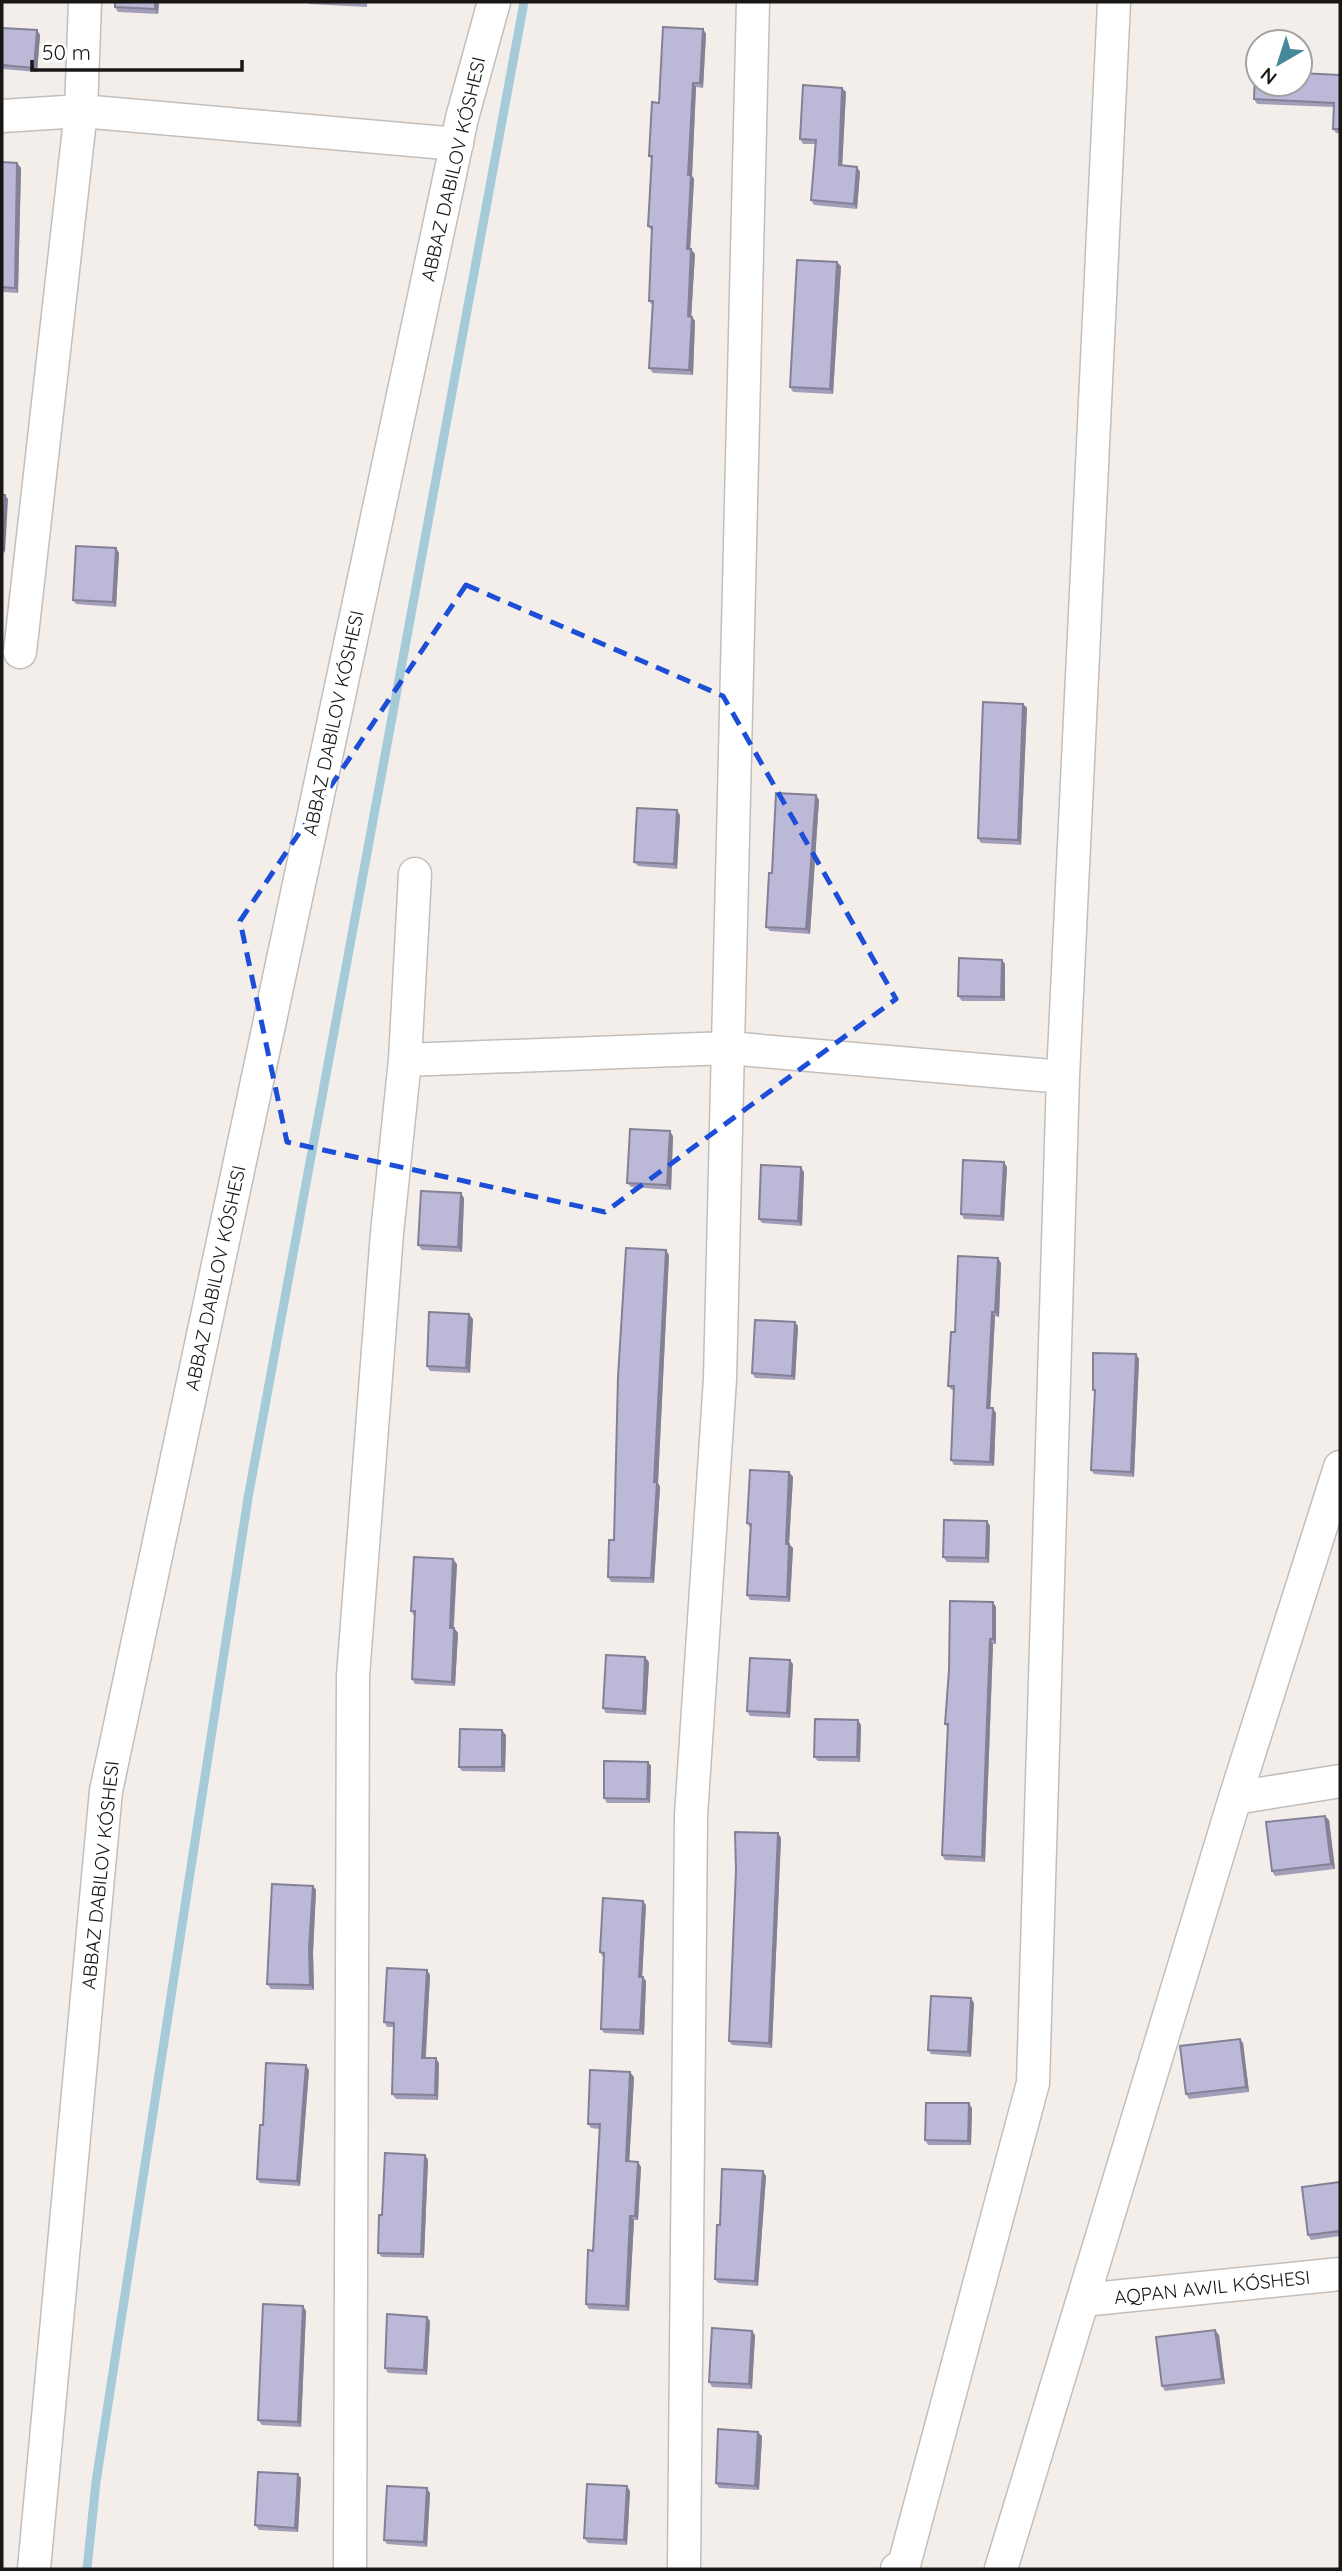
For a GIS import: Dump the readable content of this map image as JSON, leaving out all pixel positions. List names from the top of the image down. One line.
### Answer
{"streets":{"street":["ABBAZ DABILOV KÓSHESI"]},"scale_bar":"50 m","north":"bottom left"}
